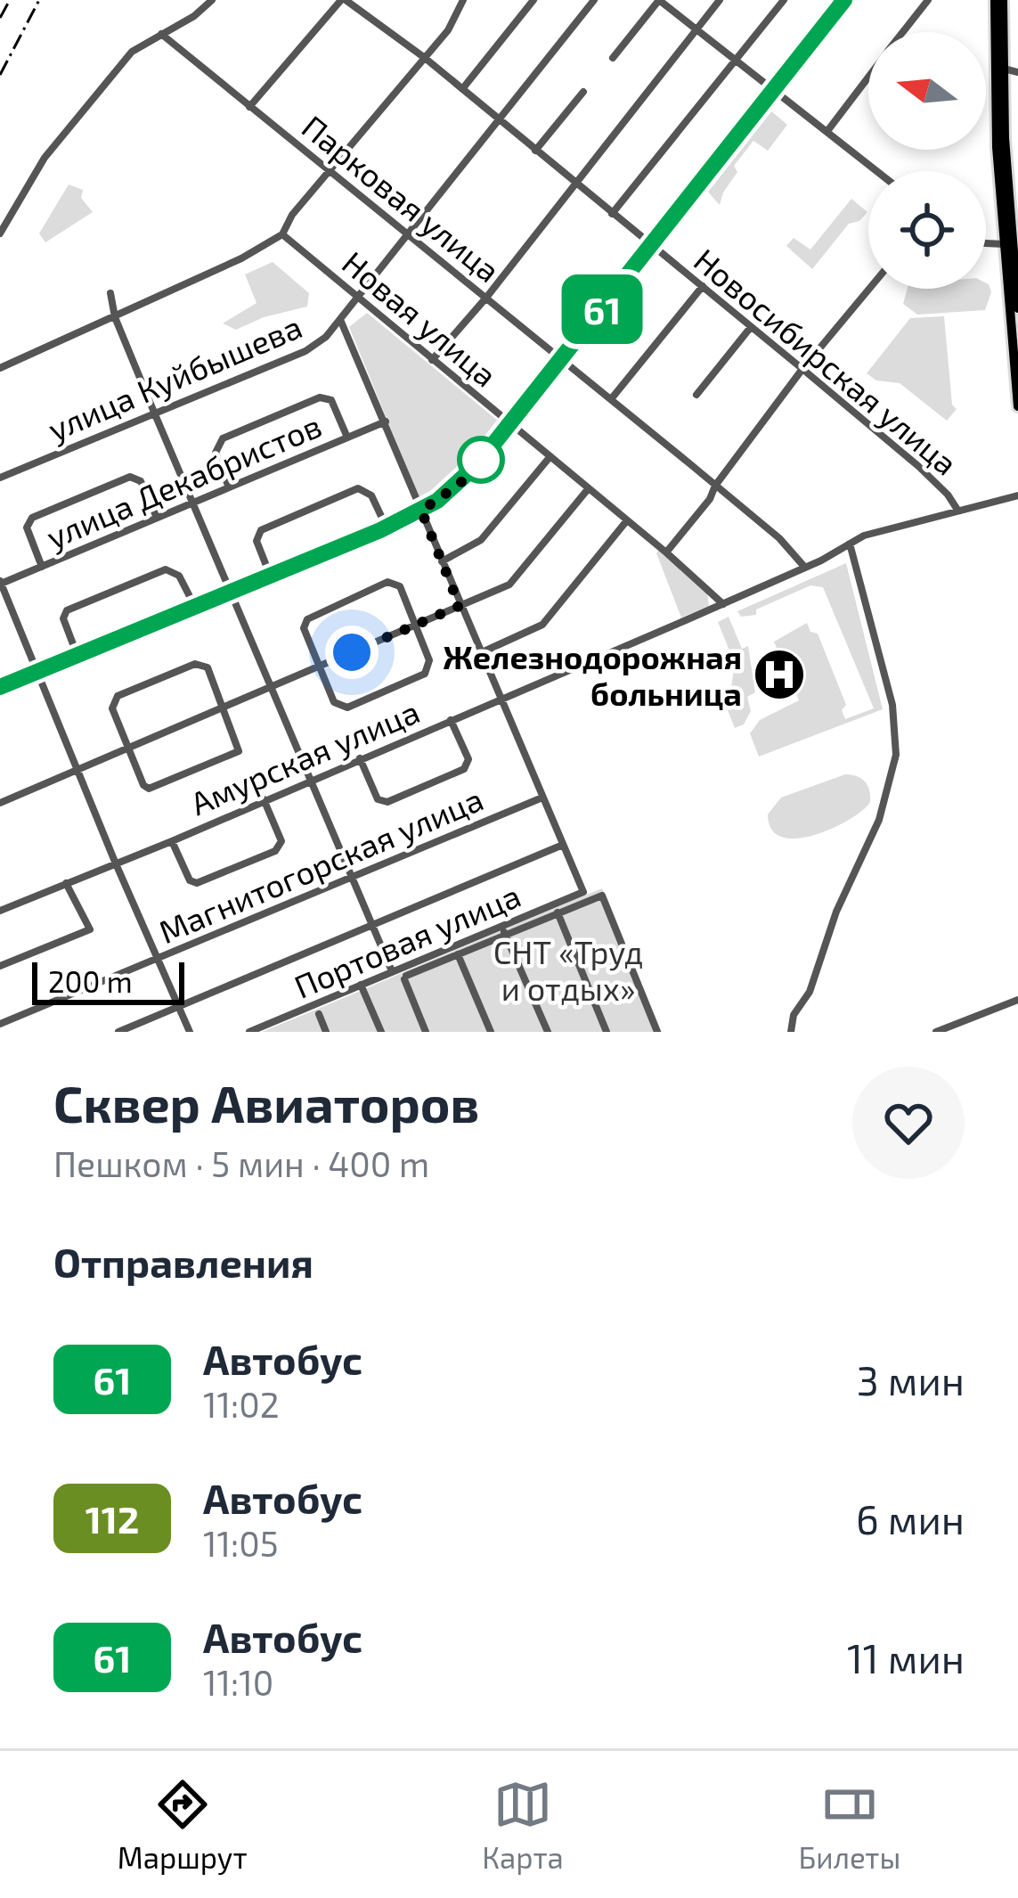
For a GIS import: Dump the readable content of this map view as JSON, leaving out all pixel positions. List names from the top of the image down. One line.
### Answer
{"streets":{"street":["Парковая улица","Новая улица","Новосибирская улица","улица Куйбышева","улица Декабристов","Амурская улица","Магнитогорская улица","Портовая улица"]},"crossings":[["Парковая улица","улица Куйбышева"],["Новая улица","улица Куйбышева"],["Новая улица","Амурская улица"],["Новосибирская улица","улица Куйбышева"]],"parks":["СНТ «Труд и отдых»"],"places":{"hospital":["Железнодорожная больница"]},"lines":["bus line 61"],"scale_bar":"200 m","north":"left","page":{"on_map":"61","scale":"200 m","heading":[["Сквер Авиаторов","Пешком · 5 мин · 400 m"],"Отправления"],"list":[{"mark":"61","name":"Автобус","note":"11:02","value":"3 мин"},{"mark":"112","name":"Автобус","note":"11:05","value":"6 мин"},{"mark":"61","name":"Автобус","note":"11:10","value":"11 мин"}],"tabs":["Маршрут","Карта","Билеты"]}}
